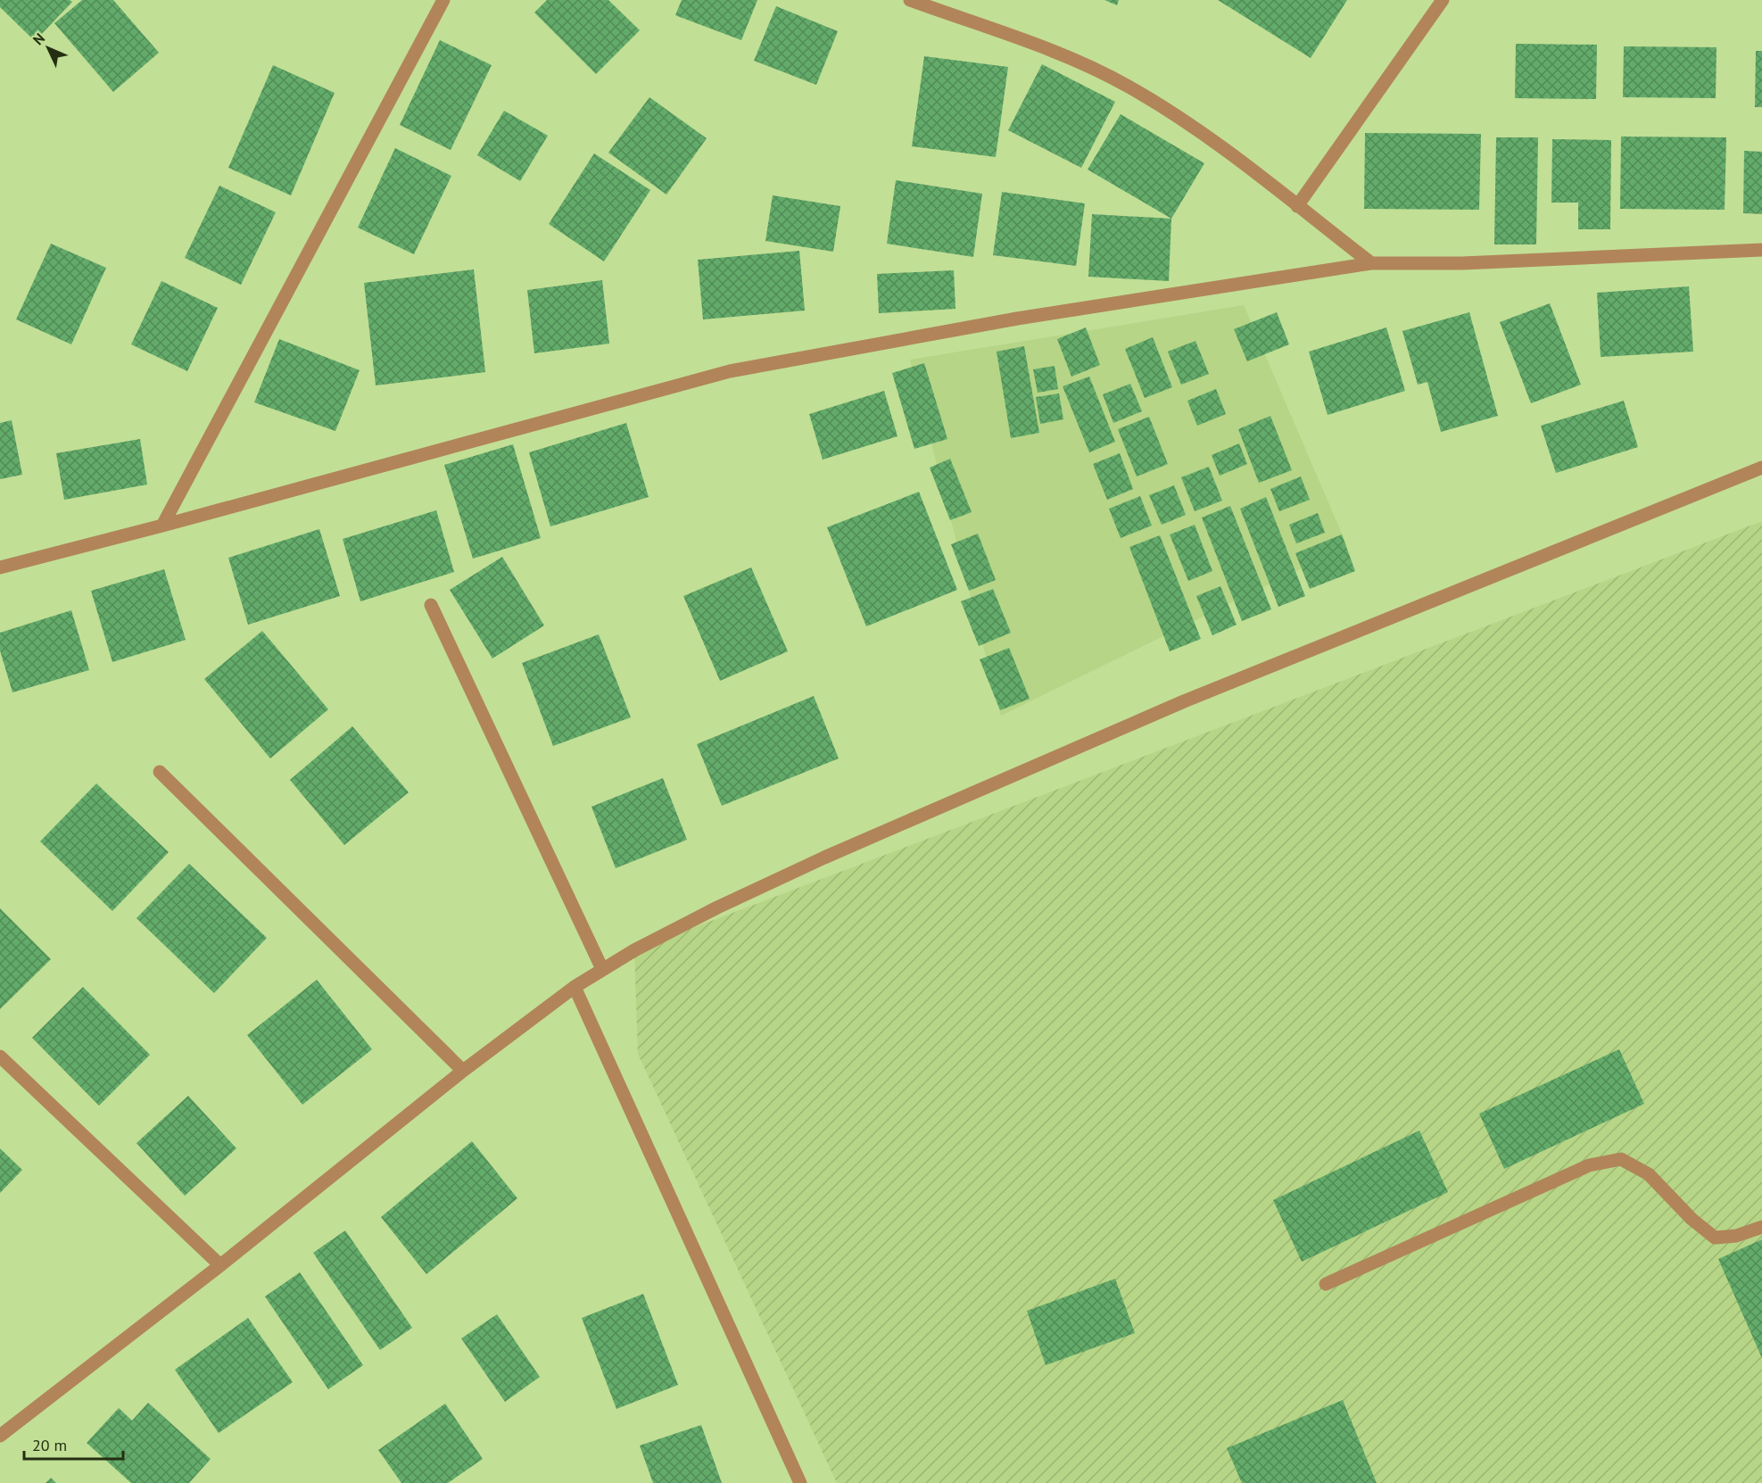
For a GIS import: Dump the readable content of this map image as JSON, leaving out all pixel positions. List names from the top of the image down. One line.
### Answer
{"scale_bar":"20 m","north":"top left"}
